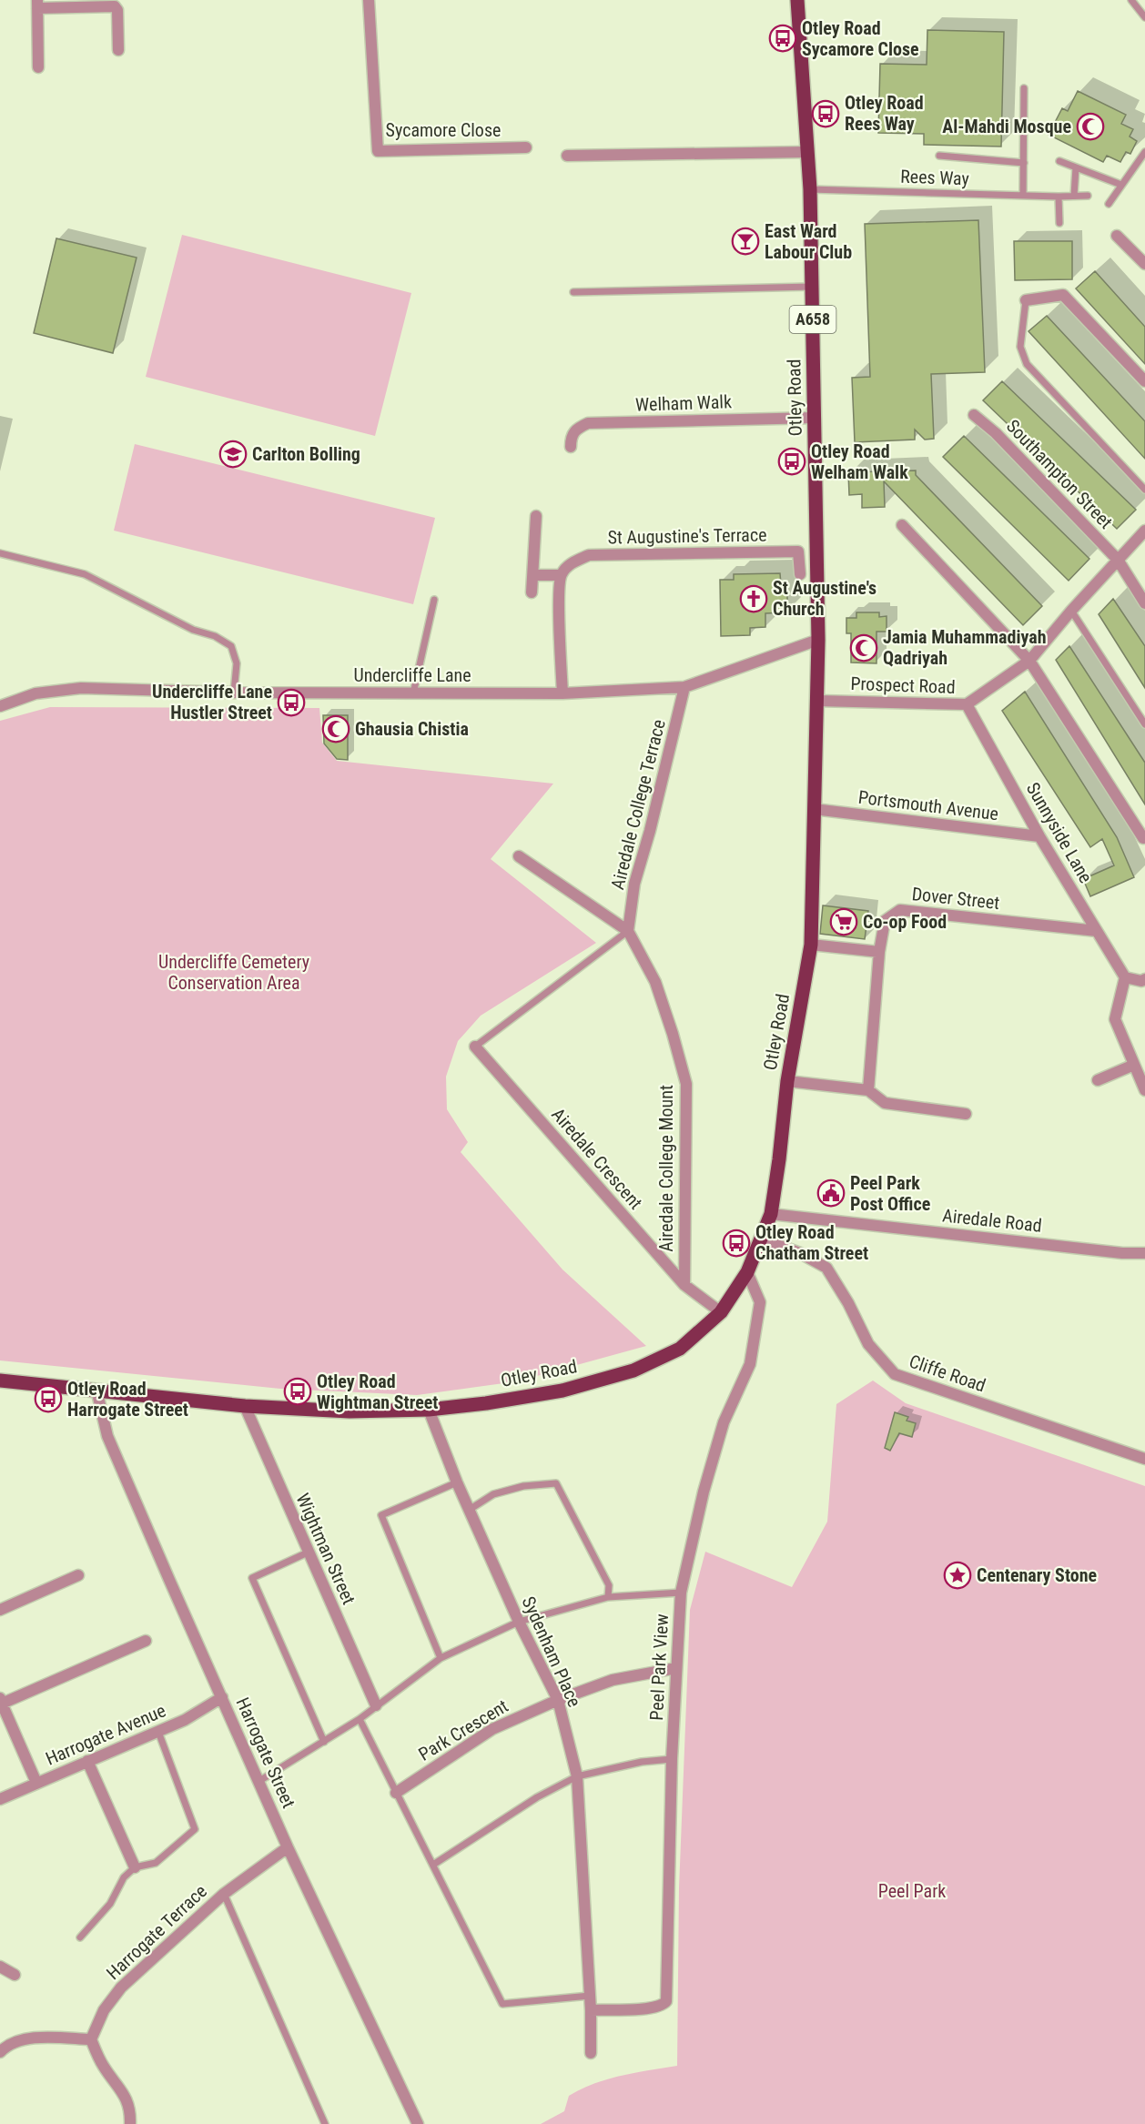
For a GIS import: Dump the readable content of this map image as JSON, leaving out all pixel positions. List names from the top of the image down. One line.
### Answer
{"streets":{"main road":["A658","Otley Road"],"street":["Sycamore Close","Welham Walk","Southampton Street","St Augustine's Terrace","Undercliffe Lane","Prospect Road","Airedale College Terrace","Portsmouth Avenue","Sunnyside Lane","Dover Street","Airedale Crescent","Airedale College Mount","Airedale Road","Cliffe Road","Wightman Street","Sydenham Place","Peel Park View","Park Crescent","Harrogate Avenue","Harrogate Street","Harrogate Terrace"],"lane":["Rees Way"]},"crossings":[["Rees Way","Otley Road"],["Otley Road","Welham Walk"],["Otley Road","Undercliffe Lane"],["Otley Road","Prospect Road"],["Otley Road","Portsmouth Avenue"],["Otley Road","Airedale Crescent"],["Otley Road","Airedale Road"],["Otley Road","Cliffe Road"],["Otley Road","Wightman Street"],["Otley Road","Sydenham Place"],["Otley Road","Peel Park View"],["Otley Road","Harrogate Street"],["Southampton Street","Prospect Road"],["Undercliffe Lane","Airedale College Terrace"],["Prospect Road","Sunnyside Lane"],["Airedale College Terrace","Airedale College Mount"],["Portsmouth Avenue","Sunnyside Lane"],["Sunnyside Lane","Dover Street"],["Airedale Crescent","Airedale College Mount"],["Sydenham Place","Peel Park View"],["Sydenham Place","Park Crescent"],["Peel Park View","Park Crescent"],["Harrogate Avenue","Harrogate Street"],["Harrogate Street","Harrogate Terrace"]],"parks":["Undercliffe Cemetery Conservation Area","Peel Park"],"places":{"bus stop":["Otley Road Sycamore Close","Otley Road Rees Way","Otley Road Welham Walk","Undercliffe Lane Hustler Street","Otley Road Chatham Street","Otley Road Wightman Street","Otley Road Harrogate Street"],"mosque":["Al‐Mahdi Mosque","Jamia Muhammadiyah Qadriyah","Ghausia Chistia"],"bar":["East Ward Labour Club"],"school or university":["Carlton Bolling"],"church":["St Augustine's Church"],"supermarket":["Co-op Food"],"public building":["Peel Park Post Office"],"place":["Centenary Stone"]}}
